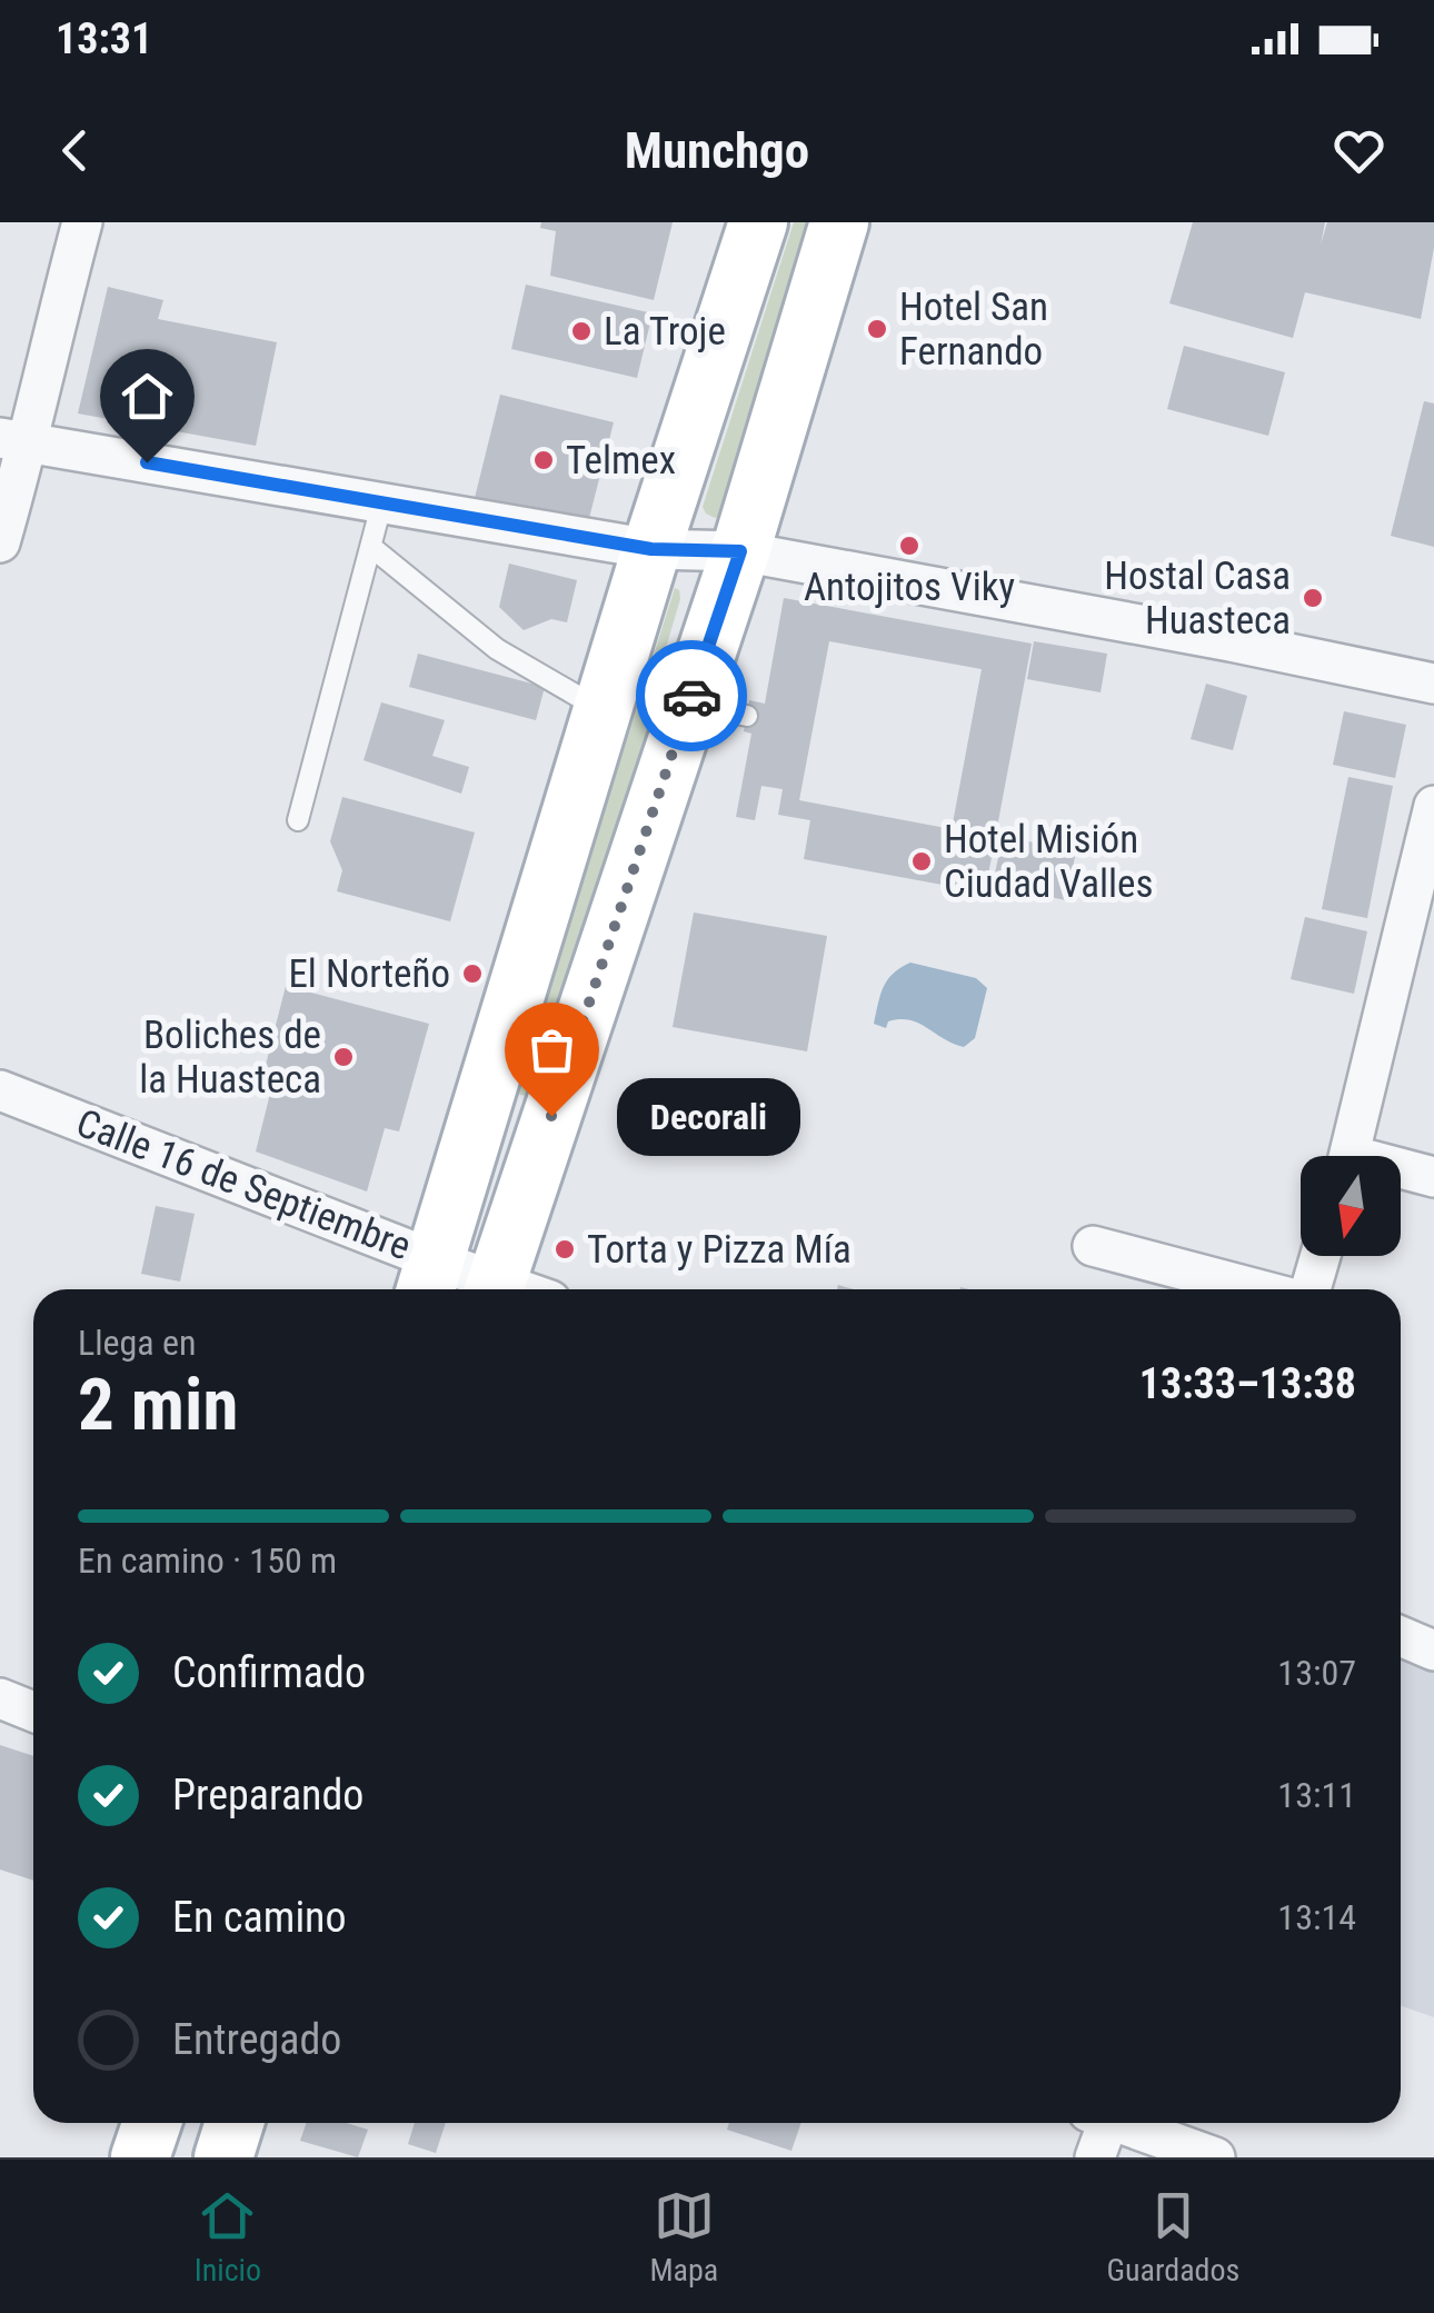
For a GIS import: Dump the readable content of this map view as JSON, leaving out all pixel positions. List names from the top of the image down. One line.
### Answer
{"streets":{"street":["Calle 16 de Septiembre"]},"places":["Hotel San Fernando","La Troje","Telmex","Antojitos Viky","Hostal Casa Huasteca","Hotel Misión Ciudad Valles","El Norteño","Boliches de la Huasteca","Decorali","Torta y Pizza Mía"],"north":"bottom","page":{"status":"13:31","header":"Munchgo","bubble":"Decorali","heading":["2 min","Llega en","13:33–13:38"],"bar":"En camino · 150 m","list":[["Confirmado","13:07"],["Preparando","13:11"],["En camino","13:14"],"Entregado"],"tabs":["Inicio","Mapa","Guardados"]}}
